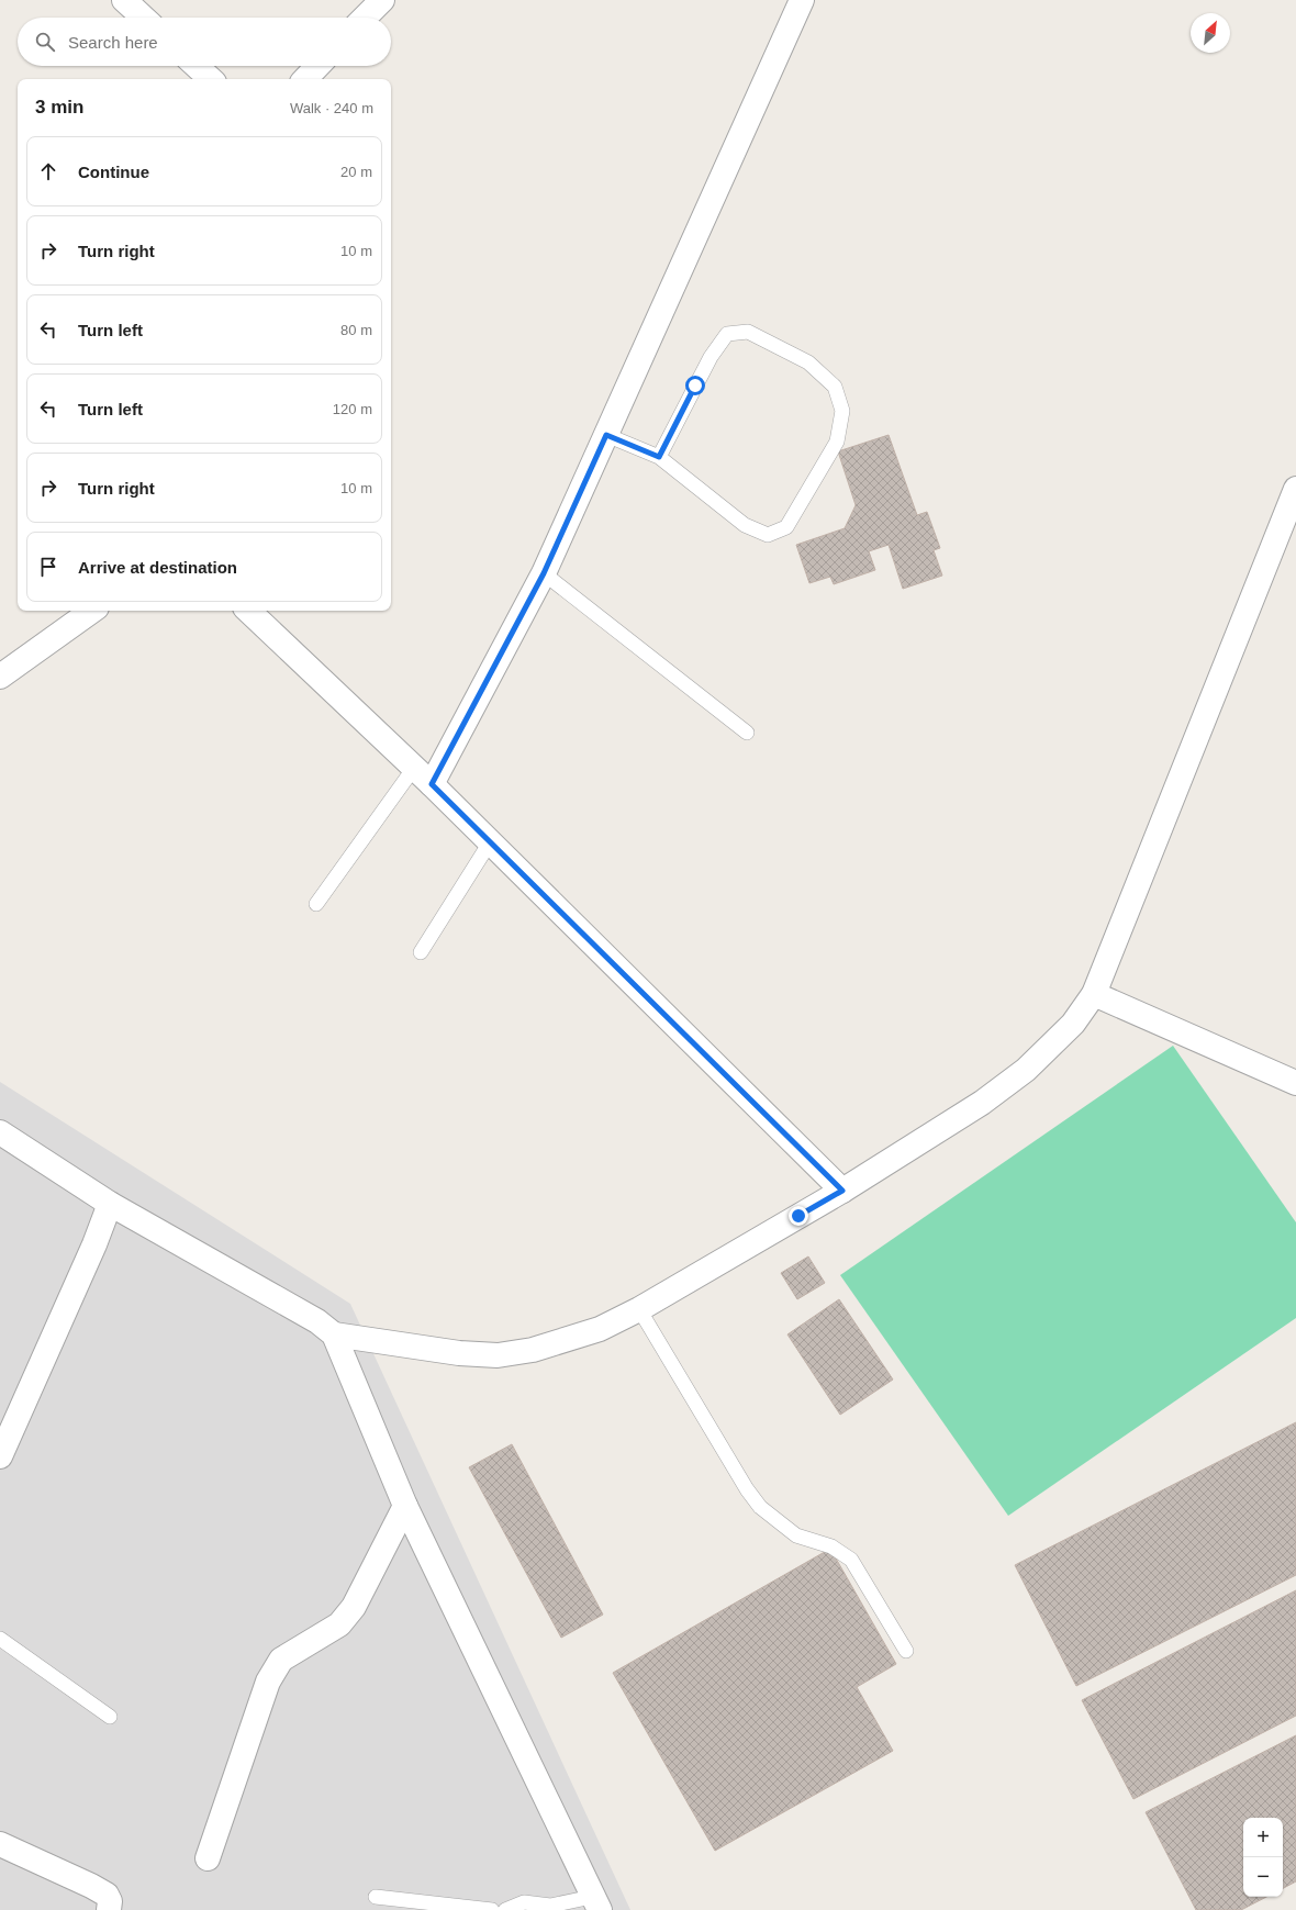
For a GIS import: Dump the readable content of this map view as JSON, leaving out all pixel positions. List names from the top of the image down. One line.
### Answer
{"north":"top right","page":{"search":"Search here","heading":["3 min","Walk · 240 m"],"list":[["Continue","20 m"],["Turn right","10 m"],["Turn left","80 m"],["Turn left","120 m"],["Turn right","10 m"],"Arrive at destination"],"map_buttons":["+","−"]}}
